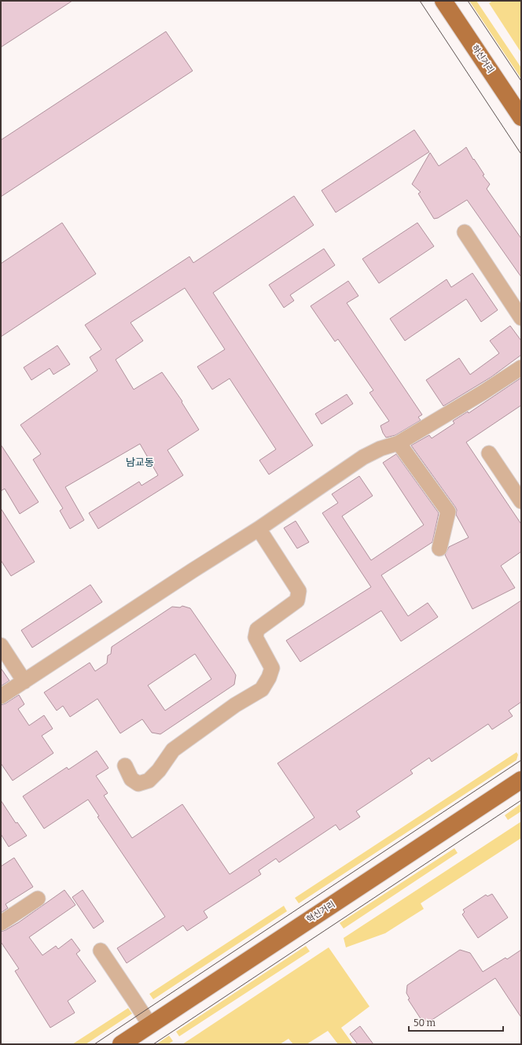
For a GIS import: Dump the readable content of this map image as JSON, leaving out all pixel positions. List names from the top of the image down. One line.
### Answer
{"streets":{"main road":["하신거리","혁신거리"]},"districts":["남교동"],"scale_bar":"50 m"}
